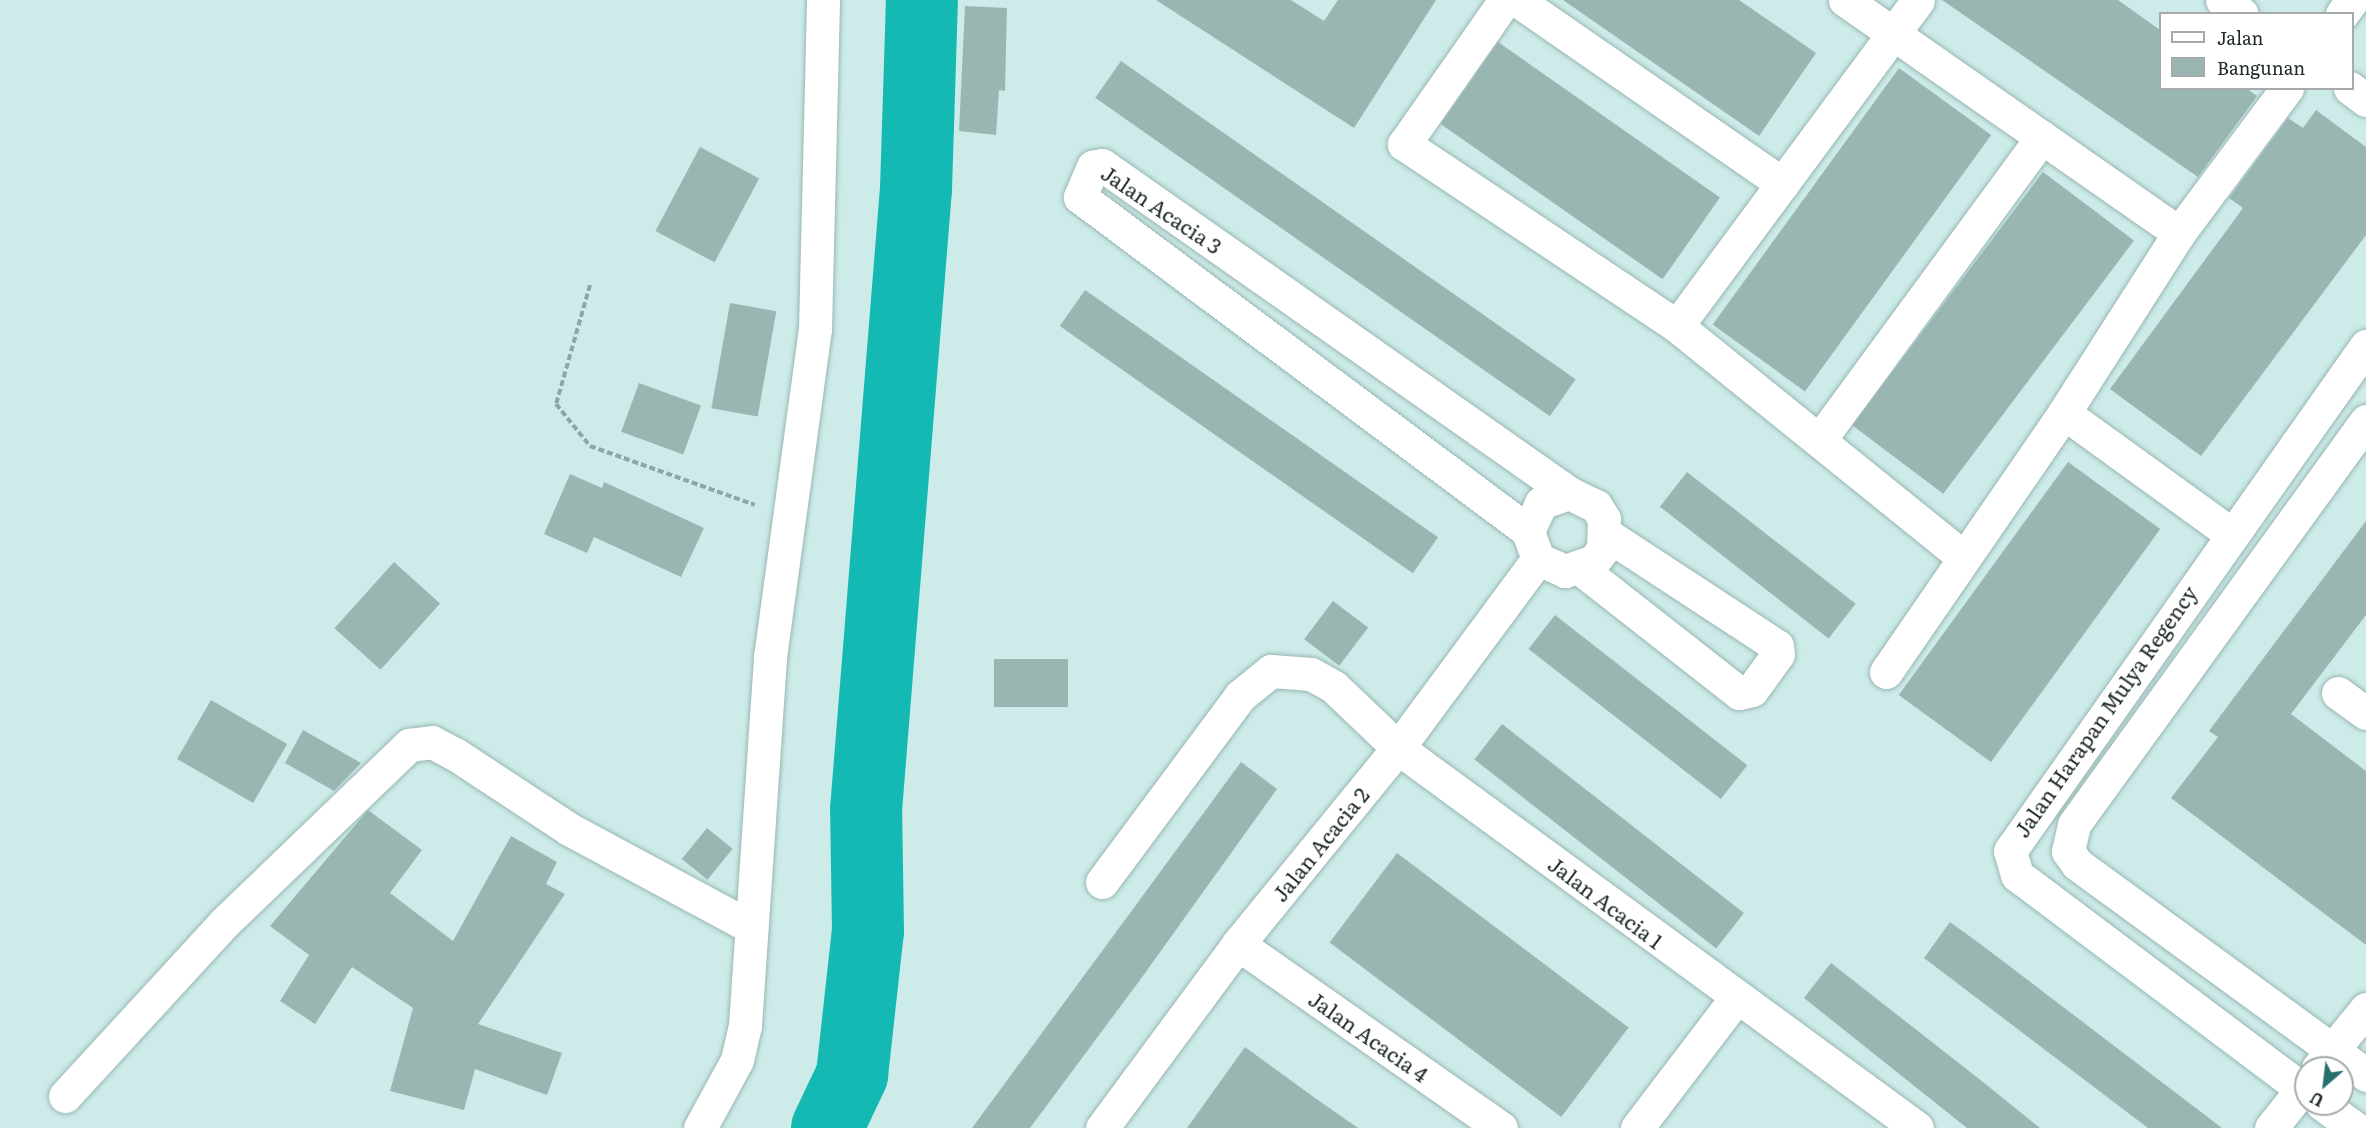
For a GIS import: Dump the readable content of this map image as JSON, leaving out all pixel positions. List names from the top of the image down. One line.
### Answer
{"streets":{"street":["Jalan Acacia 3","Jalan Harapan Mulya Regency","Jalan Acacia 2","Jalan Acacia 1","Jalan Acacia 4"]},"crossings":[["Jalan Acacia 3","Jalan Acacia 2"],["Jalan Acacia 2","Jalan Acacia 1"],["Jalan Acacia 2","Jalan Acacia 4"]],"legend":["Jalan","Bangunan"],"north":"bottom left"}
